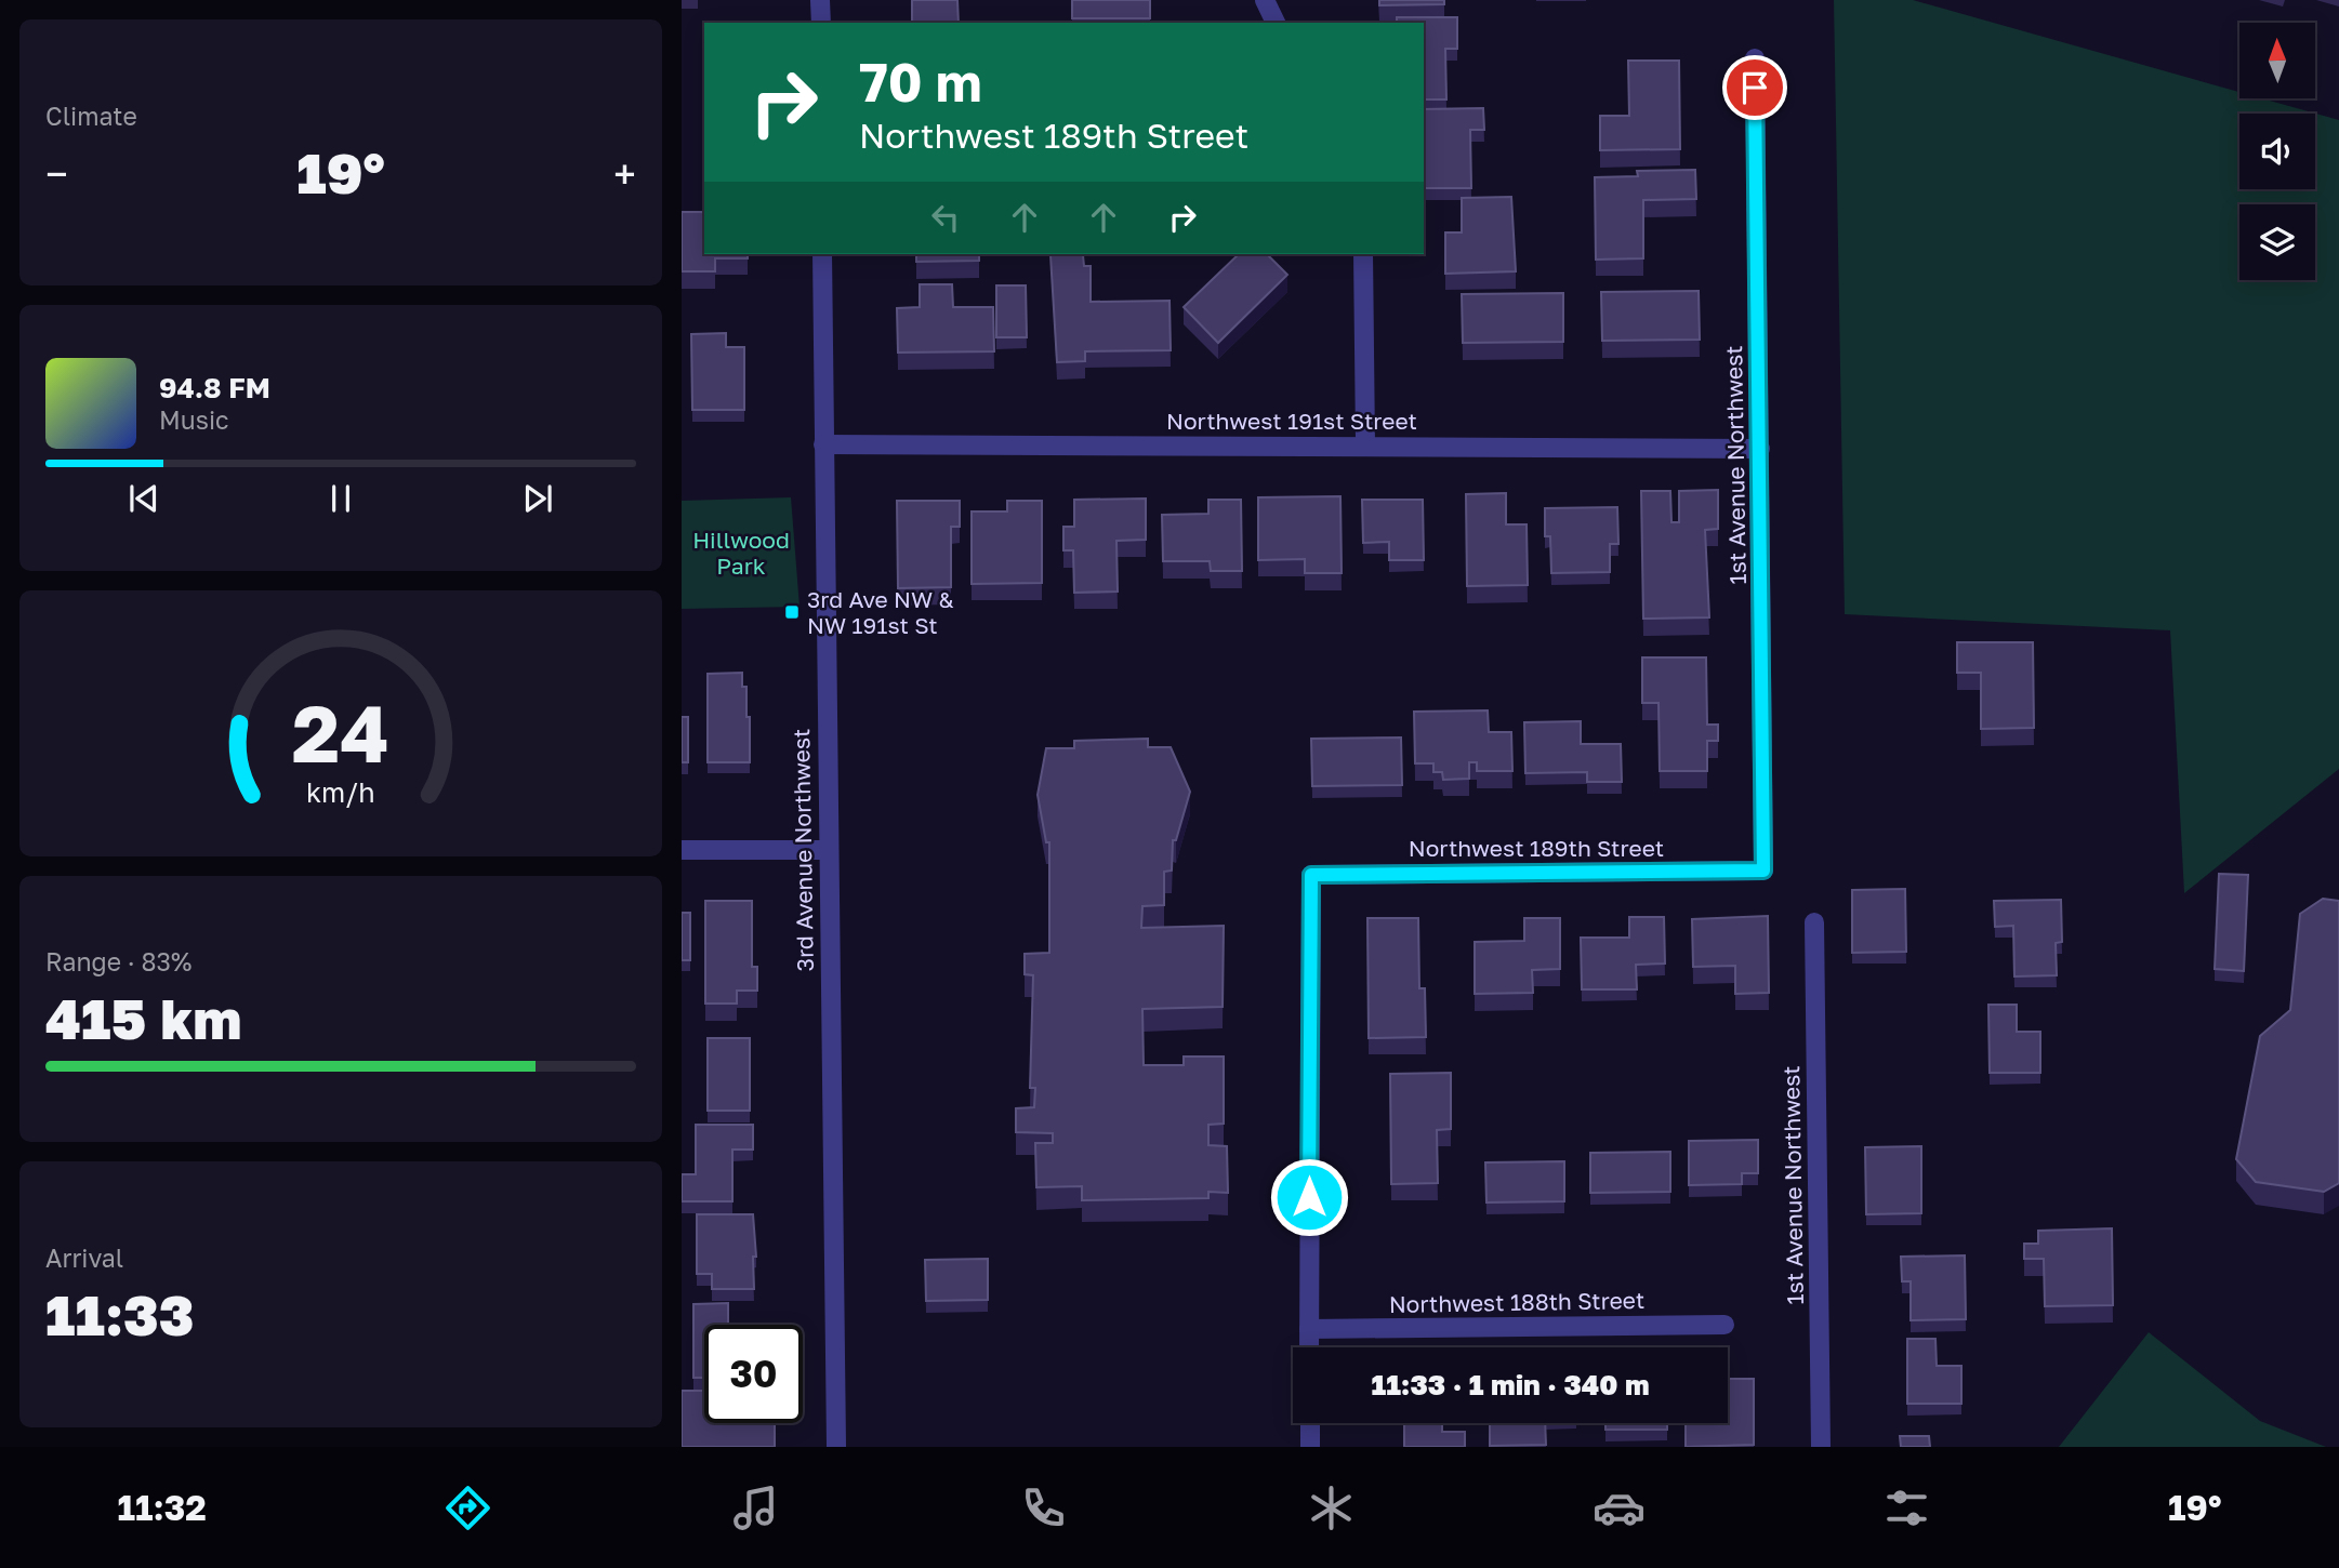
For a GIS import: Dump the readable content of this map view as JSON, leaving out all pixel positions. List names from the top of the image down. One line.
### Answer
{"streets":{"street":["Northwest 191st Street","1st Avenue Northwest","Northwest 189th Street","3rd Avenue Northwest","Northwest 188th Street"]},"crossings":[["Northwest 191st Street","1st Avenue Northwest"],["Northwest 191st Street","3rd Avenue Northwest"],["1st Avenue Northwest","Northwest 189th Street"],["Northwest 189th Street","Northwest 188th Street"]],"parks":["Hillwood Park"],"places":{"transit":["3rd Ave NW & NW 191st St"]},"north":"top","page":{"tile":["Climate",["Range · 83%","415 km"],["Arrival","11:33"]],"turn":["70 m","Northwest 189th Street"],"heat":["−","19°","+"],"song":["94.8 FM","Music"],"limit":"30","trip":"11:33 · 1 min · 340 m","tabs":["11:32","19°"],"gauge":["24","km/h"]}}
